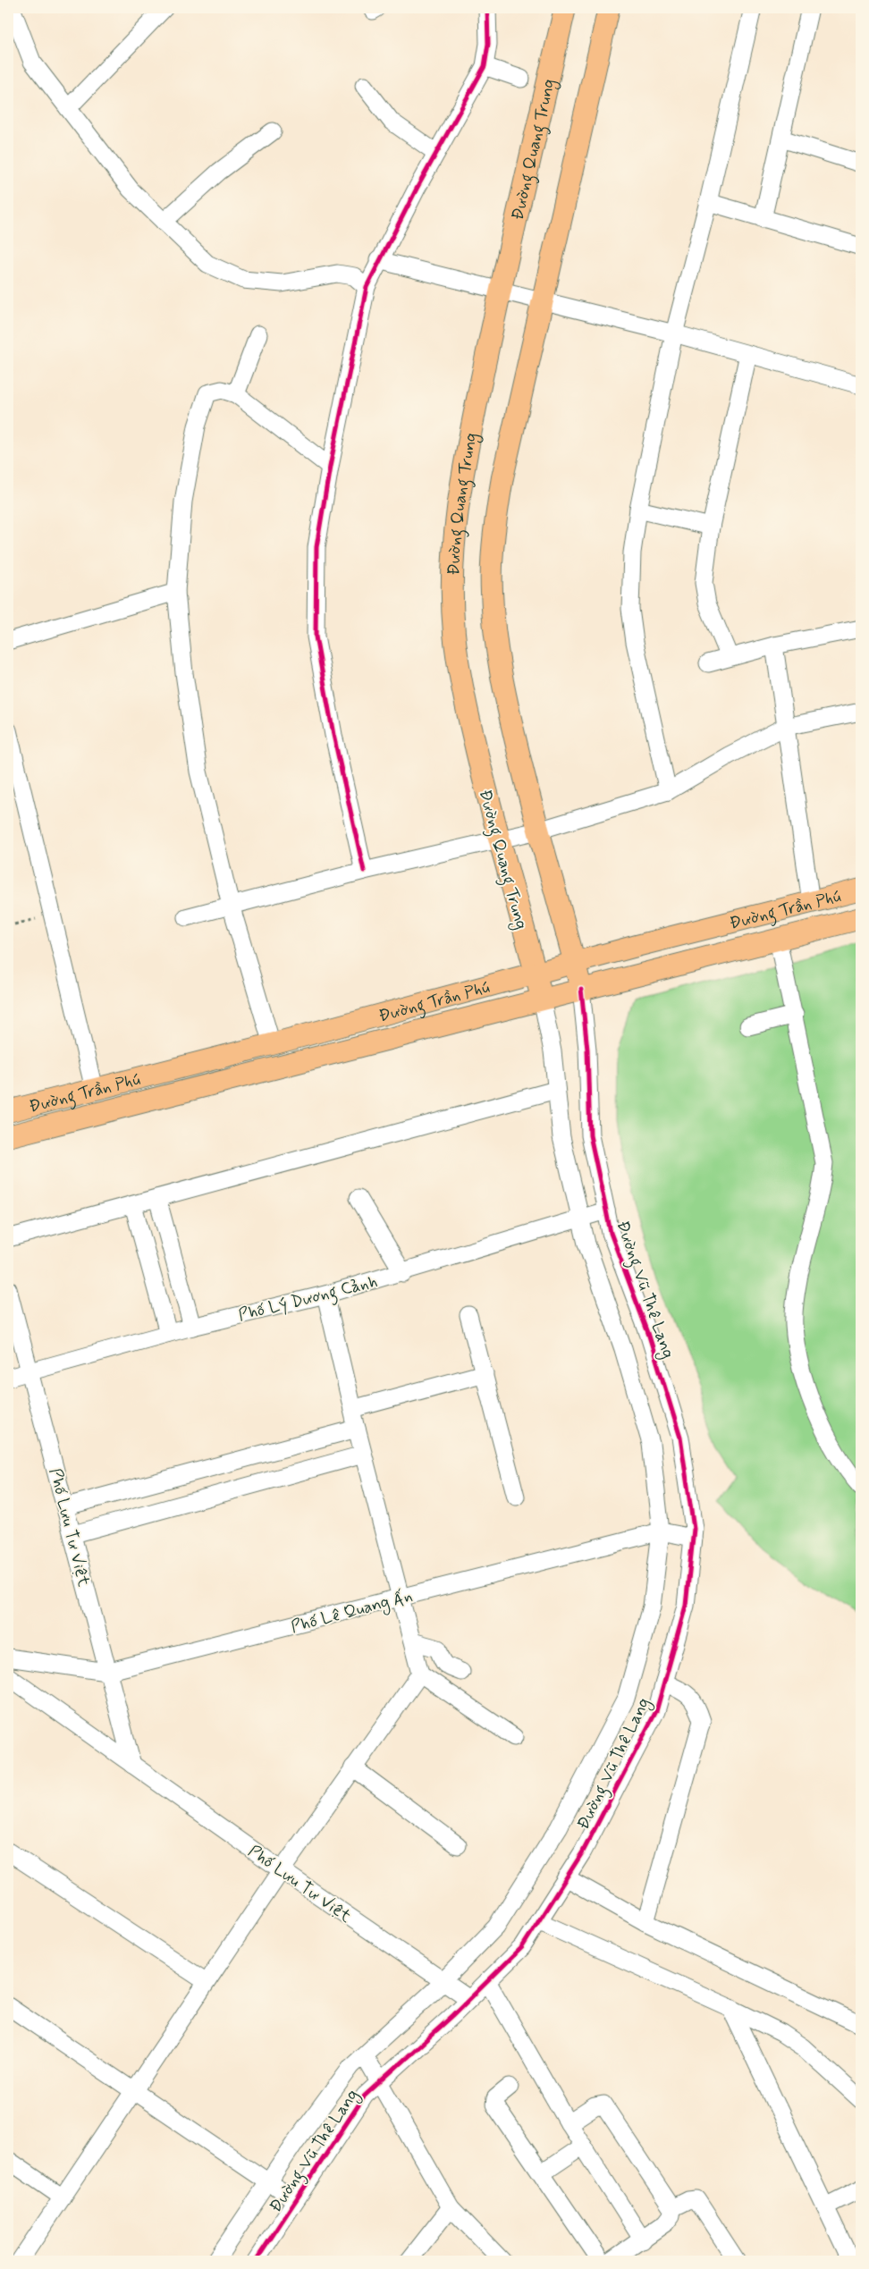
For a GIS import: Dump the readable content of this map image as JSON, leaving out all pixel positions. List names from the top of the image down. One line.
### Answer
{"streets":{"main road":["Đường Quang Trung","Đường Trần Phú"],"street":["Đường Vũ Thê Lang","Phố Lý Dương Cảnh","Phố Lưu Tư Việt","Phố Lê Quang Ấn"]},"crossings":[["Đường Quang Trung","Đường Trần Phú"],["Đường Quang Trung","Đường Vũ Thê Lang"],["Đường Trần Phú","Đường Vũ Thê Lang"],["Đường Vũ Thê Lang","Phố Lý Dương Cảnh"],["Đường Vũ Thê Lang","Phố Lưu Tư Việt"],["Đường Vũ Thê Lang","Phố Lê Quang Ấn"],["Phố Lý Dương Cảnh","Phố Lưu Tư Việt"],["Phố Lưu Tư Việt","Phố Lê Quang Ấn"]]}
